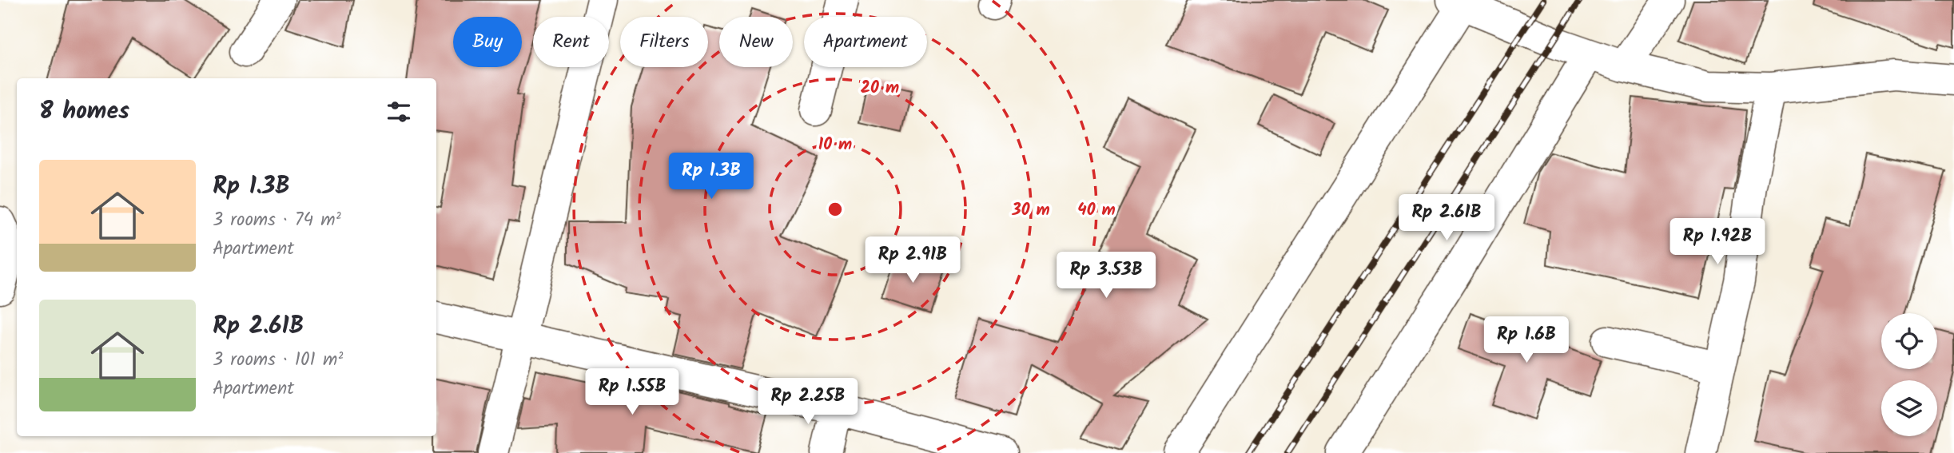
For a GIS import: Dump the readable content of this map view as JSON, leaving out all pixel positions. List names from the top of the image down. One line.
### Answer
{"page":{"chip":["Buy","Rent","Filters","New","Apartment"],"heading":"8 homes","list":[{"name":"Rp 1.3B","note":"3 rooms · 74 m² · Apartment"},{"name":"Rp 2.61B","note":"3 rooms · 101 m² · Apartment"}],"price":["Rp 1.3B","Rp 2.61B","Rp 1.92B","Rp 2.91B","Rp 3.53B","Rp 1.6B","Rp 1.55B","Rp 2.25B"]},"rings":["20 m","10 m","30 m","40 m"]}
